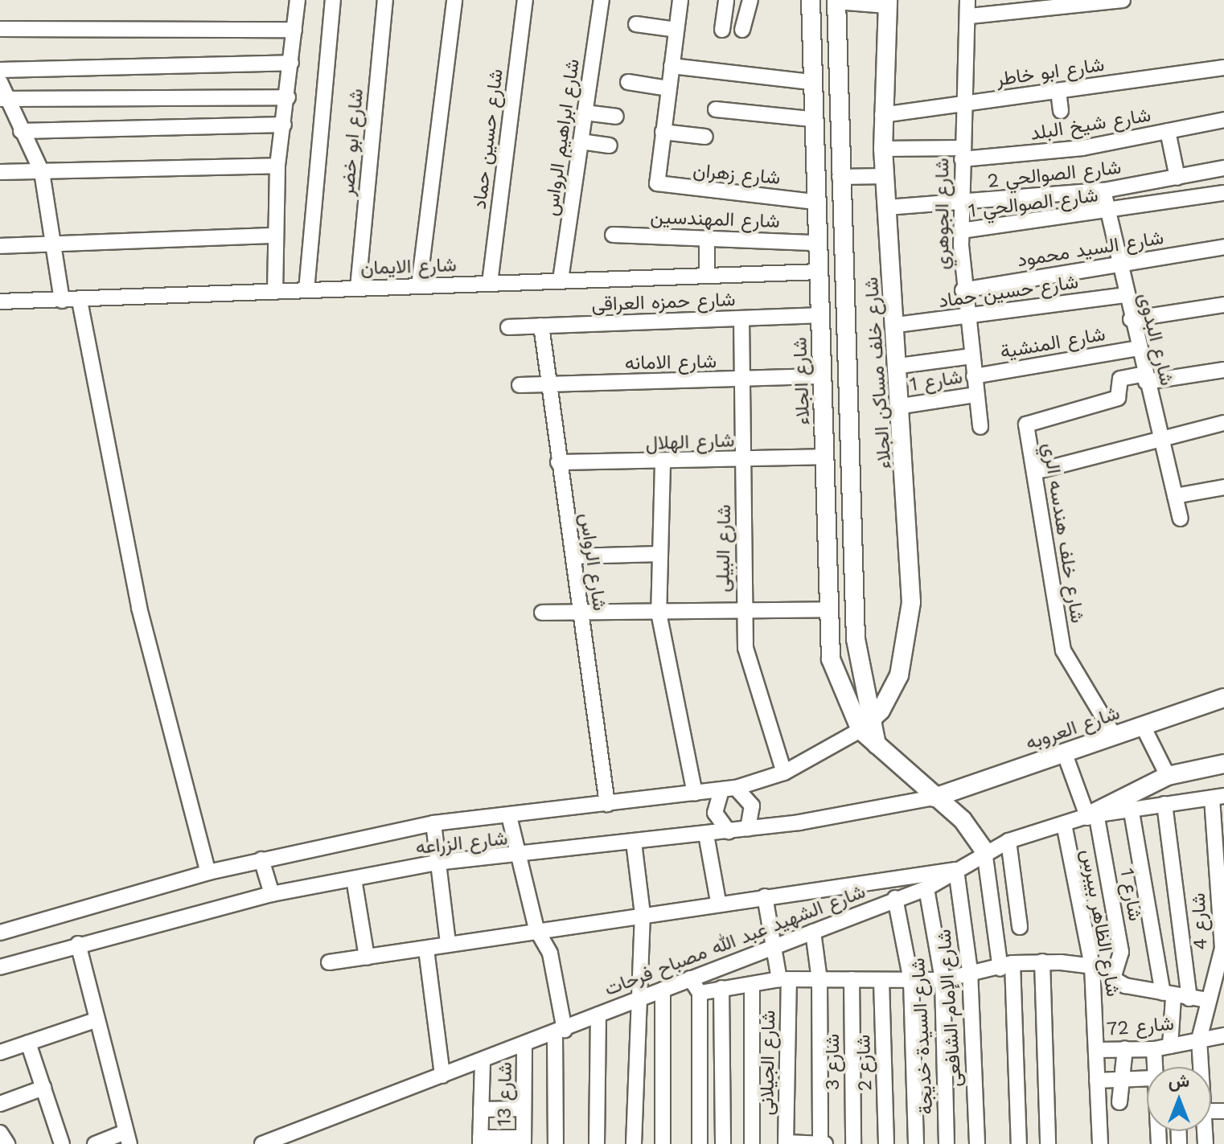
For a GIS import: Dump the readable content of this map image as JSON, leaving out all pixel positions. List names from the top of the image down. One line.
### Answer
{"streets":{"street":["شارع ابو خاطر","شارع شيخ البلد","شارع ابراهيم الرواس","شارع حسين حماد","شارع ابو خضر","شارع زهران","شارع الصوالحي 2","شارع الصوالحي 1","شارع الجوهري","شارع المهندسين","شارع السيد محمود","شارع الايمان","شارع حمزه العراقى","شارع البدوى","شارع المنشية","شارع الامانه","شارع خلف مساكن الجلاء","شارع الجلاء","شارع 1","شارع الهلال","شارع خلف هندسه الري","شارع البيلى","شارع الرواس","شارع العروبه","شارع الزراعه","شارع 4","شارع الظاهر بيبرس","شارع الشهيد عبد الله مصباح فرحات","شارع الإمام الشافعى","شارع 72","شارع السيدة خديجة","شارع 3","شارع الجيلانى","شارع 2","شارع 13"]},"crossings":[["شارع ابو خاطر","شارع الجوهري"],["شارع ابو خاطر","شارع خلف مساكن الجلاء"],["شارع شيخ البلد","شارع الجوهري"],["شارع شيخ البلد","شارع خلف مساكن الجلاء"],["شارع ابراهيم الرواس","شارع الايمان"],["شارع حسين حماد","شارع الجوهري"],["شارع حسين حماد","شارع الايمان"],["شارع حسين حماد","شارع البدوى"],["شارع حسين حماد","شارع خلف مساكن الجلاء"],["شارع ابو خضر","شارع الايمان"],["شارع زهران","شارع الجلاء"],["شارع الصوالحي 2","شارع الجوهري"],["شارع الصوالحي 2","شارع البدوى"],["شارع الصوالحي 2","شارع خلف مساكن الجلاء"],["شارع الصوالحي 1","شارع الجوهري"],["شارع الصوالحي 1","شارع البدوى"],["شارع الجوهري","شارع السيد محمود"],["شارع الجوهري","شارع المنشية"],["شارع الجوهري","شارع 1"],["شارع المهندسين","شارع الجلاء"],["شارع السيد محمود","شارع البدوى"],["شارع الايمان","شارع الجلاء"],["شارع حمزه العراقى","شارع الجلاء"],["شارع حمزه العراقى","شارع البيلى"],["شارع حمزه العراقى","شارع الرواس"],["شارع البدوى","شارع المنشية"],["شارع البدوى","شارع خلف هندسه الري"],["شارع الامانه","شارع الجلاء"],["شارع الامانه","شارع البيلى"],["شارع الامانه","شارع الرواس"],["شارع خلف مساكن الجلاء","شارع الجلاء"],["شارع خلف مساكن الجلاء","شارع 1"],["شارع خلف مساكن الجلاء","شارع الزراعه"],["شارع الجلاء","شارع الهلال"],["شارع الجلاء","شارع العروبه"],["شارع الجلاء","شارع الزراعه"],["شارع الجلاء","شارع الشهيد عبد الله مصباح فرحات"],["شارع 1","شارع العروبه"],["شارع 1","شارع الشهيد عبد الله مصباح فرحات"],["شارع الهلال","شارع البيلى"],["شارع الهلال","شارع الرواس"],["شارع خلف هندسه الري","شارع العروبه"],["شارع البيلى","شارع الزراعه"],["شارع الرواس","شارع الزراعه"],["شارع العروبه","شارع الزراعه"],["شارع 4","شارع الشهيد عبد الله مصباح فرحات"],["شارع 4","شارع 72"],["شارع الظاهر بيبرس","شارع الشهيد عبد الله مصباح فرحات"],["شارع الظاهر بيبرس","شارع 72"],["شارع الشهيد عبد الله مصباح فرحات","شارع الإمام الشافعى"],["شارع الشهيد عبد الله مصباح فرحات","شارع السيدة خديجة"],["شارع الشهيد عبد الله مصباح فرحات","شارع الجيلانى"],["شارع الشهيد عبد الله مصباح فرحات","شارع 13"]],"north":"top"}
